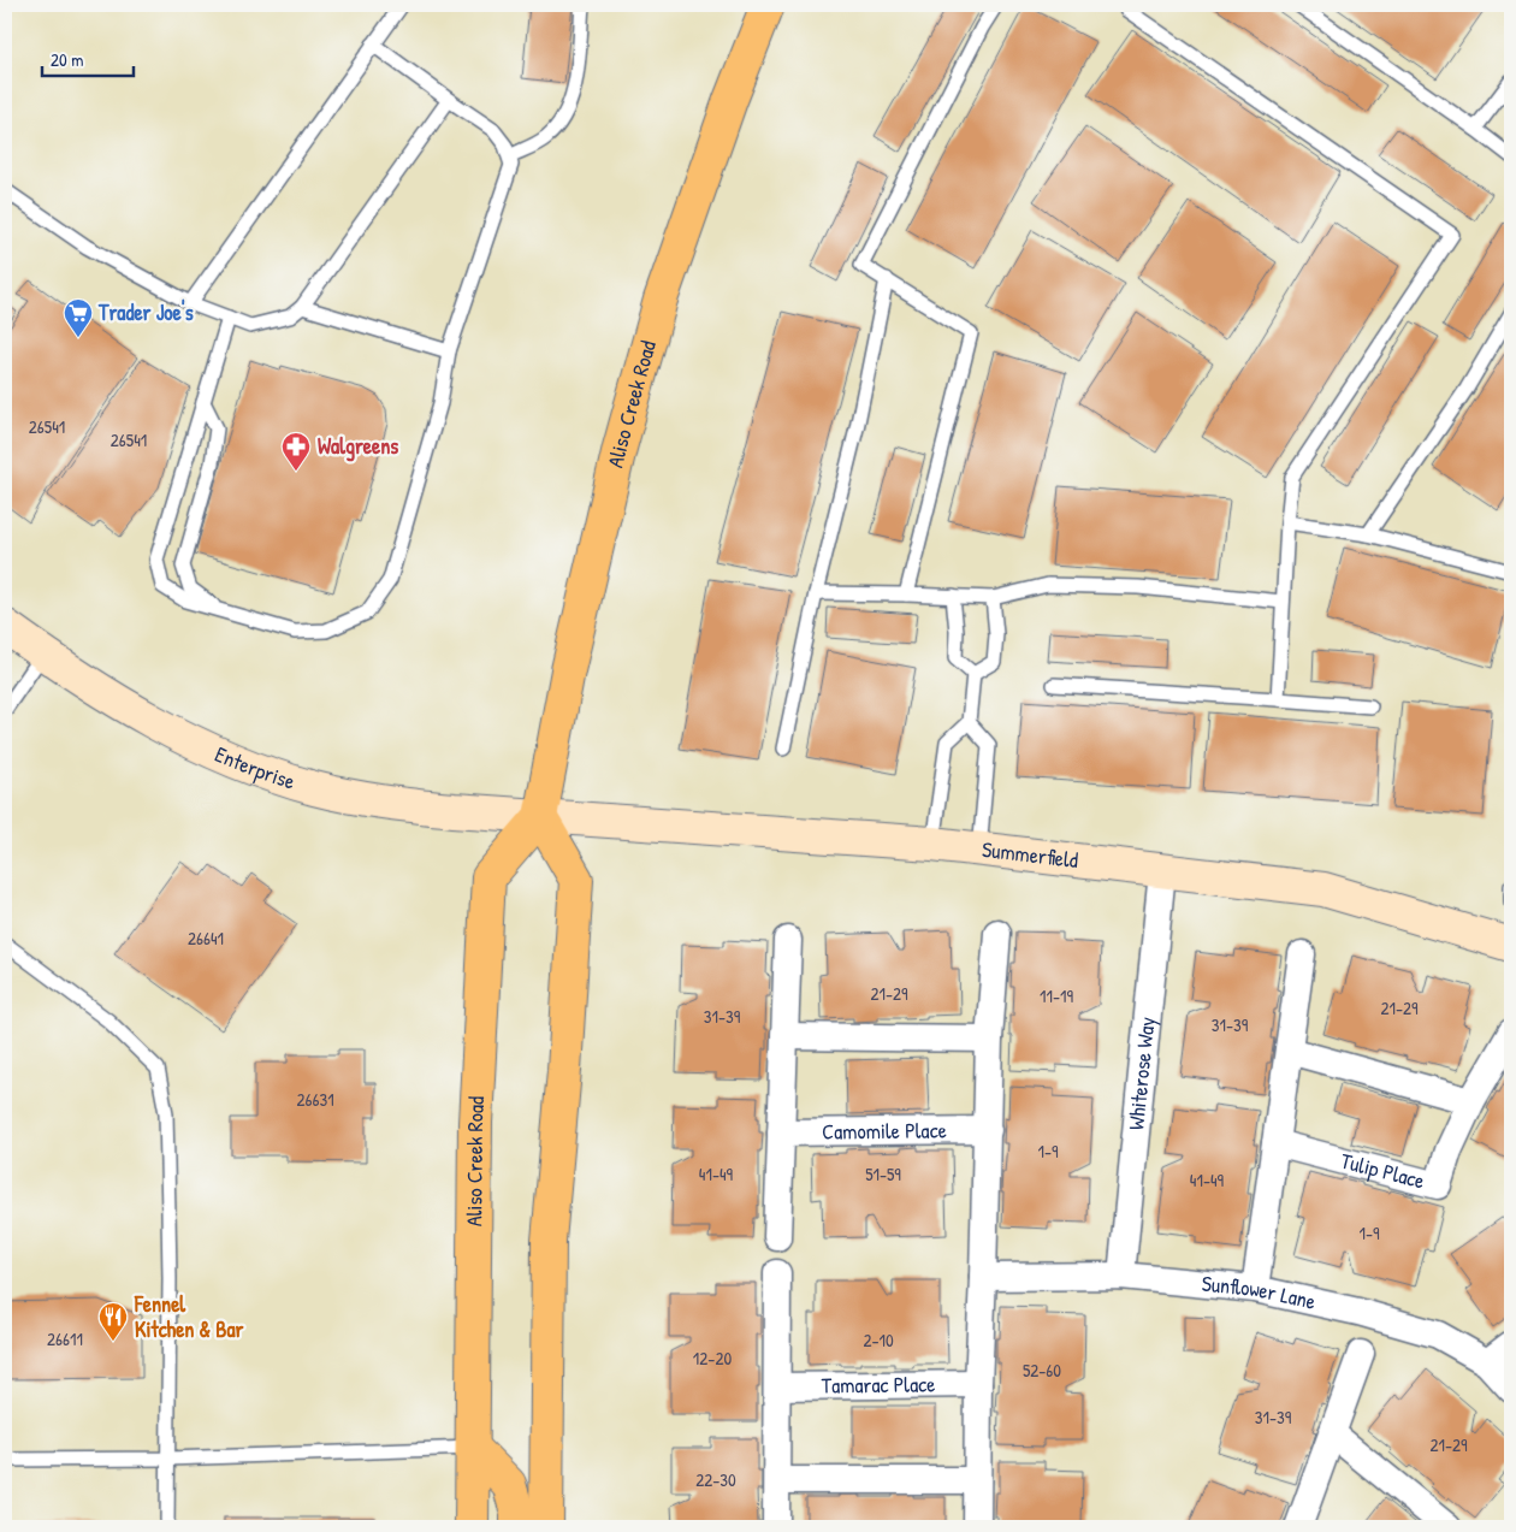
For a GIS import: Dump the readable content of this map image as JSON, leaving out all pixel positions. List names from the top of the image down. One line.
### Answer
{"streets":{"main road":["Aliso Creek Road"],"street":["Enterprise","Summerfield","Whiterose Way","Camomile Place","Tulip Place","Sunflower Lane","Tamarac Place"]},"crossings":[["Aliso Creek Road","Enterprise"],["Aliso Creek Road","Summerfield"],["Enterprise","Summerfield"],["Summerfield","Whiterose Way"],["Whiterose Way","Sunflower Lane"]],"places":{"supermarket":["Trader Joe's"],"pharmacy":["Walgreens"],"restaurant":["Fennel Kitchen & Bar"]},"house_numbers":["26541","26541","26641","21-29","11-19","21-29","31-39","31-39","26631","1-9","41-49","51-59","41-49","1-9","26611","2-10","12-20","52-60","31-39","21-29","22-30"],"scale_bar":"20 m"}
